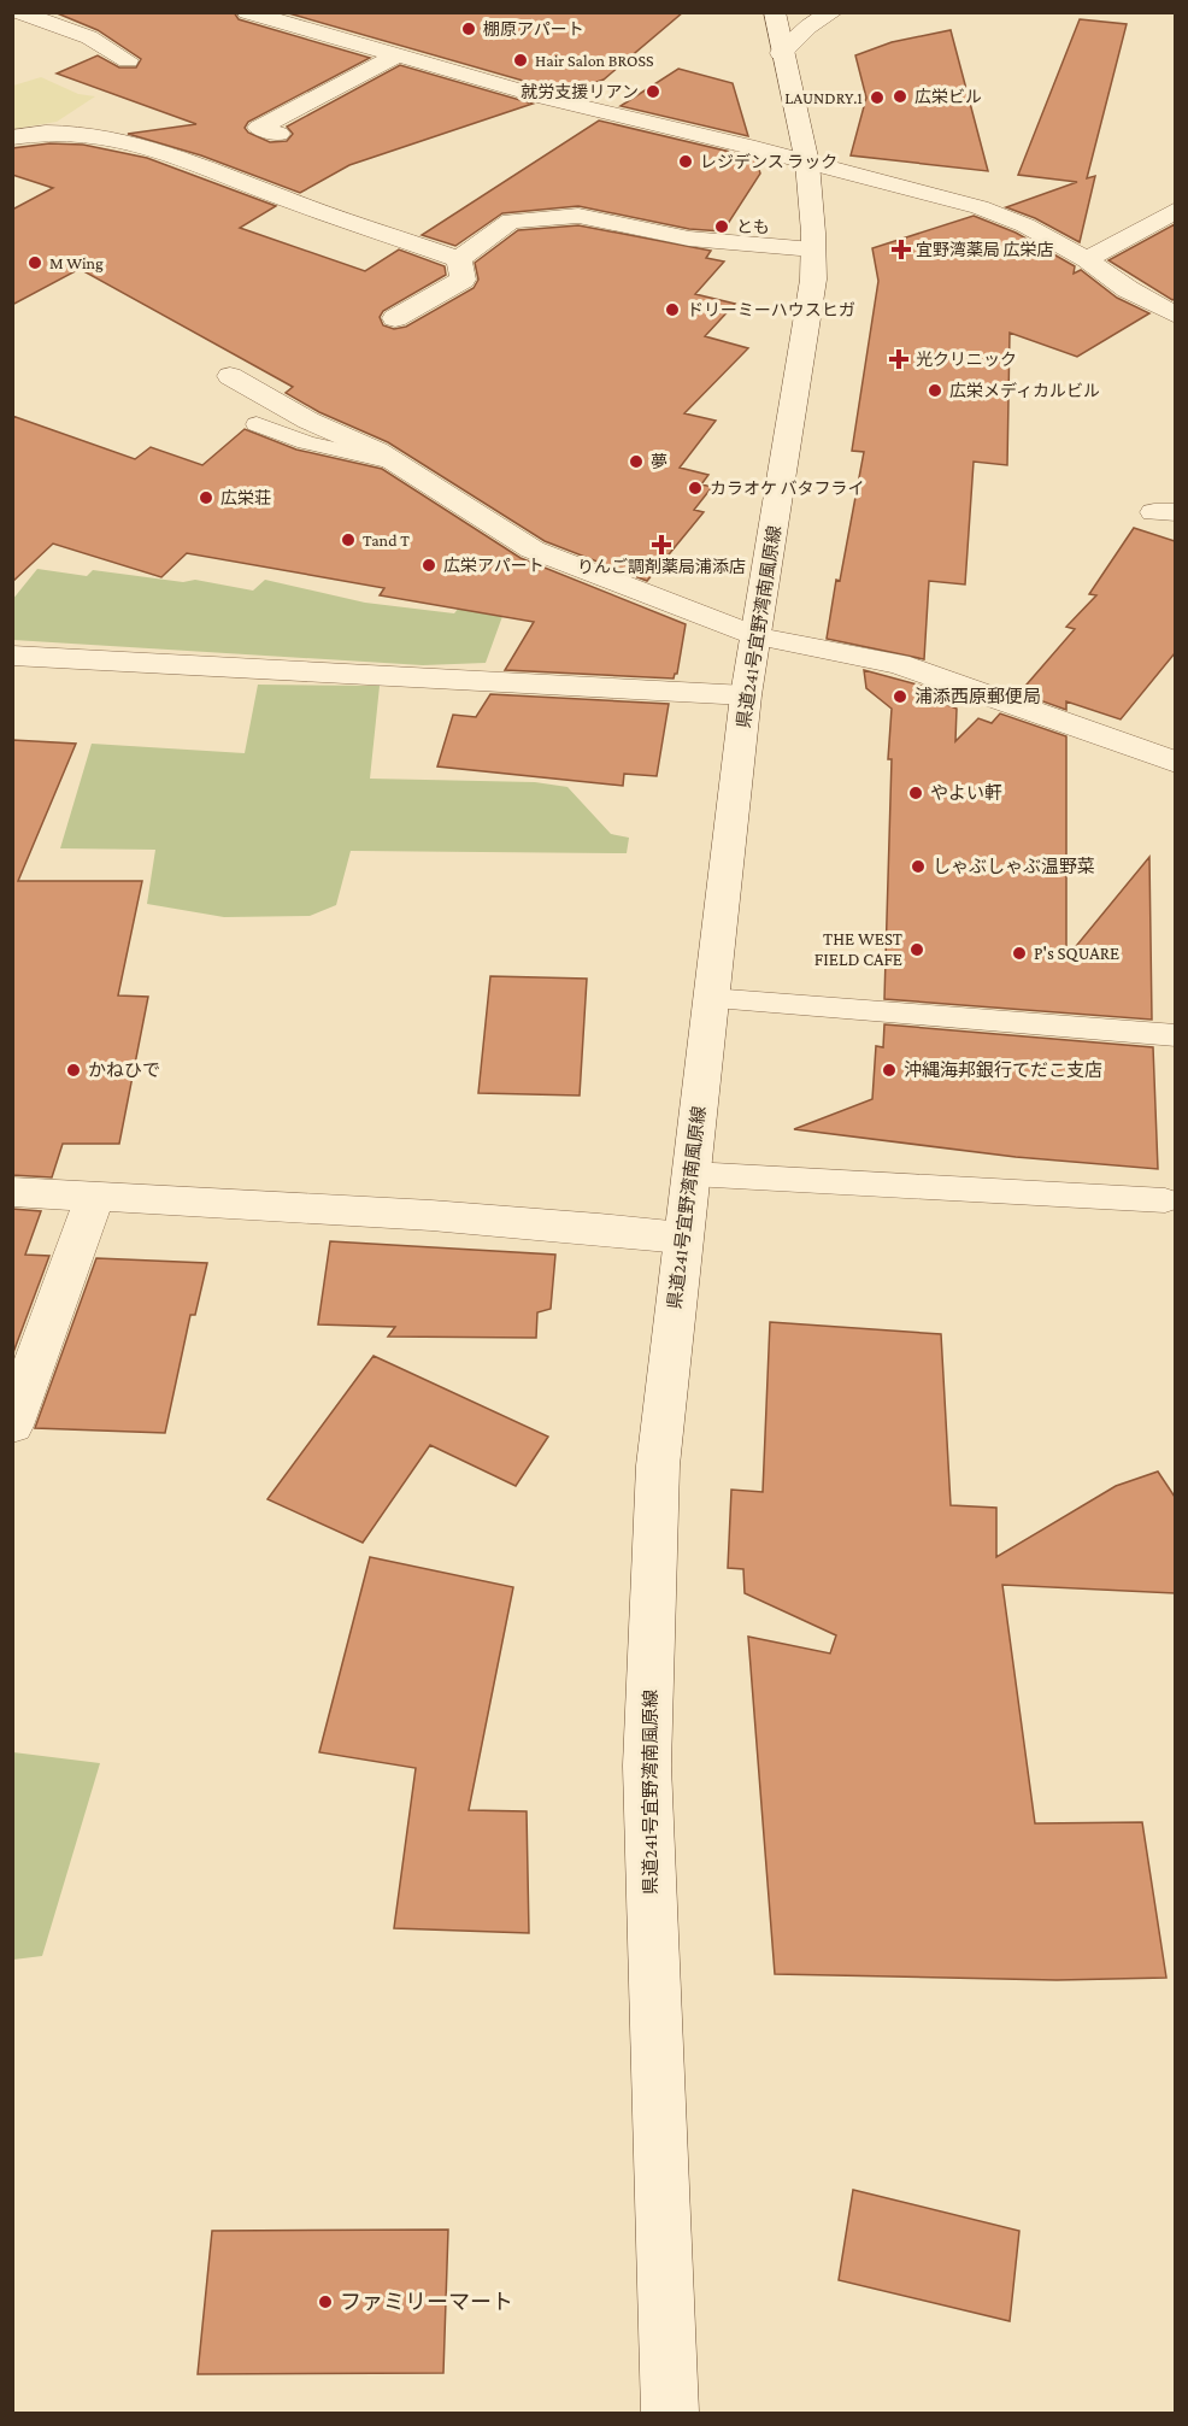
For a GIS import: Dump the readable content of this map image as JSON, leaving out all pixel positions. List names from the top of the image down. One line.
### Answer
{"streets":{"street":["県道241号宜野湾南風原線"]},"places":{"other":["棚原アパート","Hair Salon BROSS","就労支援リアン","広栄ビル","LAUNDRY.1","レジデンス ラック","とも","M Wing","ドリーミーハウスヒガ","広栄メディカルビル","夢","カラオケ バタフライ","広栄荘","Tand T","広栄アパート","浦添西原郵便局","やよい軒","しゃぶしゃぶ温野菜","THE WEST FIELD CAFE","P's SQUARE","かねひで","沖縄海邦銀行てだこ支店","ファミリーマート"],"health":["宜野湾薬局 広栄店","光クリニック","りんご調剤薬局浦添店"]}}
